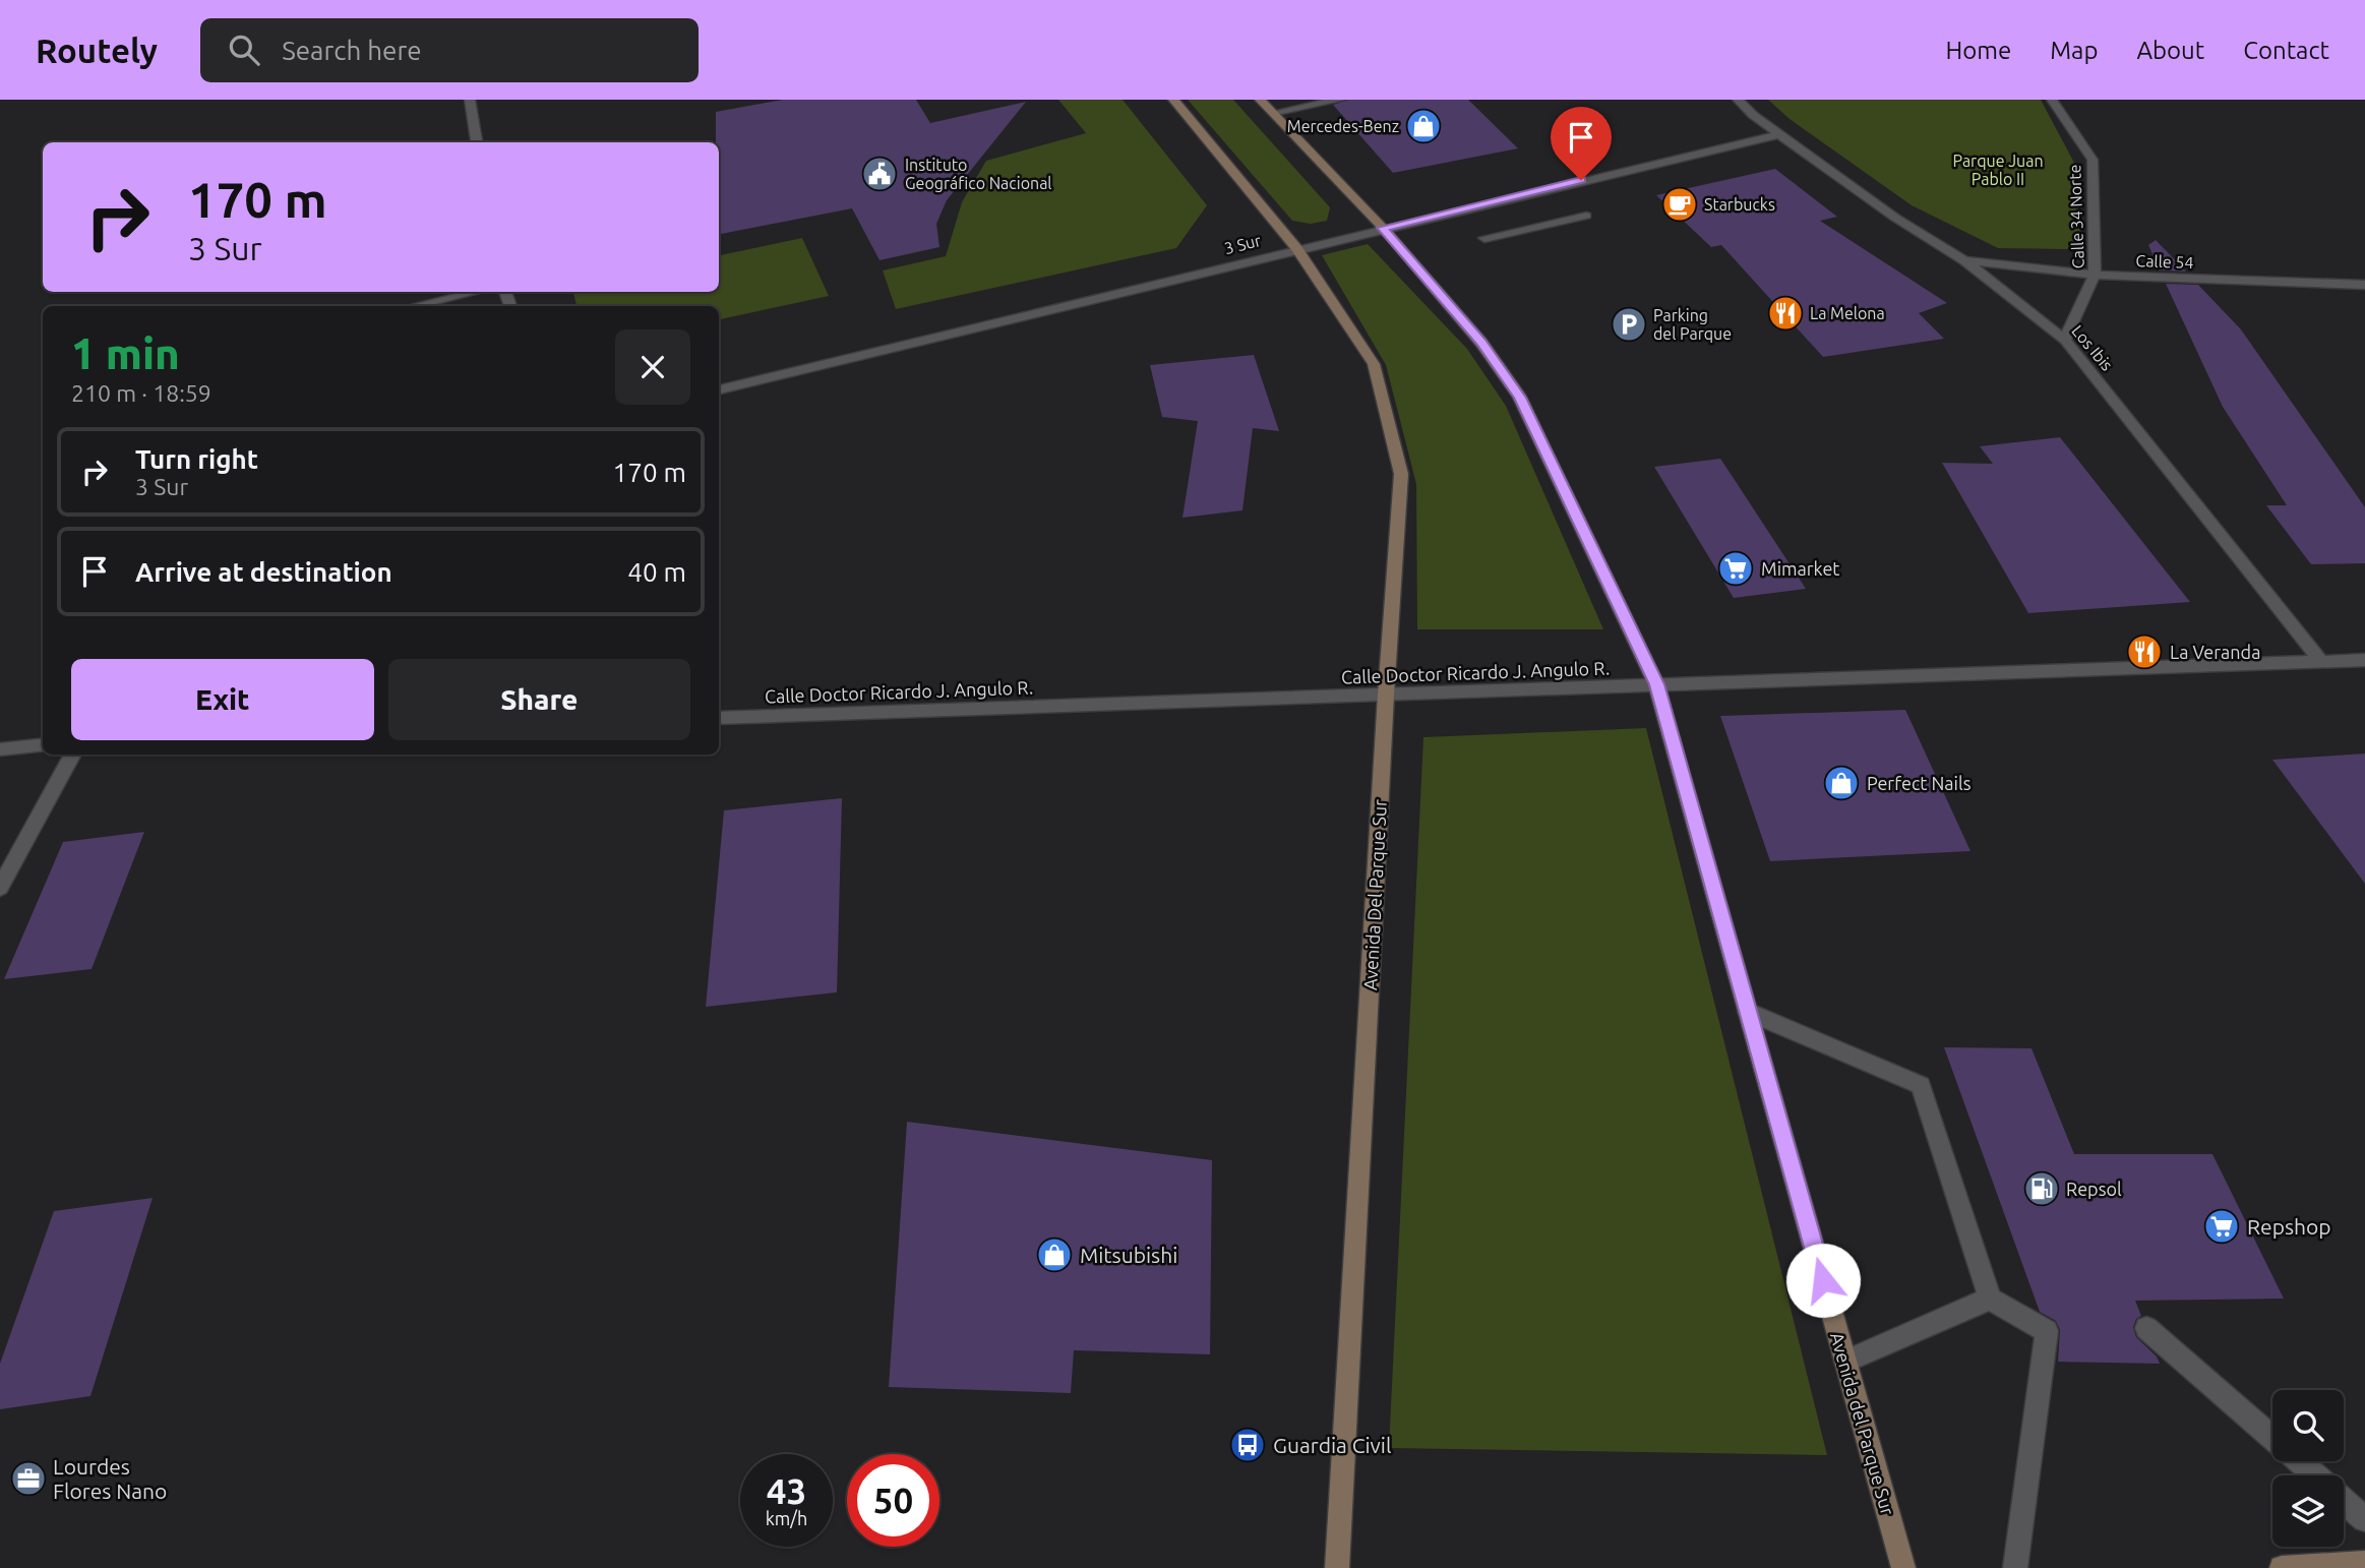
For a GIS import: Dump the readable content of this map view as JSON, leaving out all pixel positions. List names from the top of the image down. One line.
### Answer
{"streets":{"main road":["Avenida Del Parque Sur","Avenida del Parque Sur"],"street":["Calle 34 Norte","3 Sur","Calle 54","Los Ibis","Calle Doctor Ricardo J. Angulo R."]},"crossings":[["Calle 34 Norte","Calle 54"],["Calle 34 Norte","Los Ibis"],["3 Sur","Los Ibis"],["3 Sur","Avenida Del Parque Sur"],["3 Sur","Avenida del Parque Sur"],["Calle 54","Los Ibis"],["Los Ibis","Calle Doctor Ricardo J. Angulo R."],["Calle Doctor Ricardo J. Angulo R.","Avenida Del Parque Sur"],["Calle Doctor Ricardo J. Angulo R.","Avenida del Parque Sur"]],"parks":["Parque Juan Pablo II"],"places":{"shop":["Mercedes-Benz","Perfect Nails","Mitsubishi"],"public building":["Instituto Geográfico Nacional"],"cafe":["Starbucks"],"restaurant":["La Melona","La Veranda"],"parking":["Parking del Parque"],"supermarket":["Mimarket","Repshop"],"fuel station":["Repsol"],"bus stop":["Guardia Civil"],"office":["Lourdes Flores Nano"]},"page":{"header":"Routely","search":"Search here","nav":["Home","Map","About","Contact"],"turn":["170 m","3 Sur"],"heading":["1 min","210 m · 18:59"],"list":[{"name":"Turn right","note":"3 Sur","value":"170 m"},{"name":"Arrive at destination","value":"40 m"}],"buttons":["Exit","Share"],"speed":"43 km/h","limit":"50"}}
